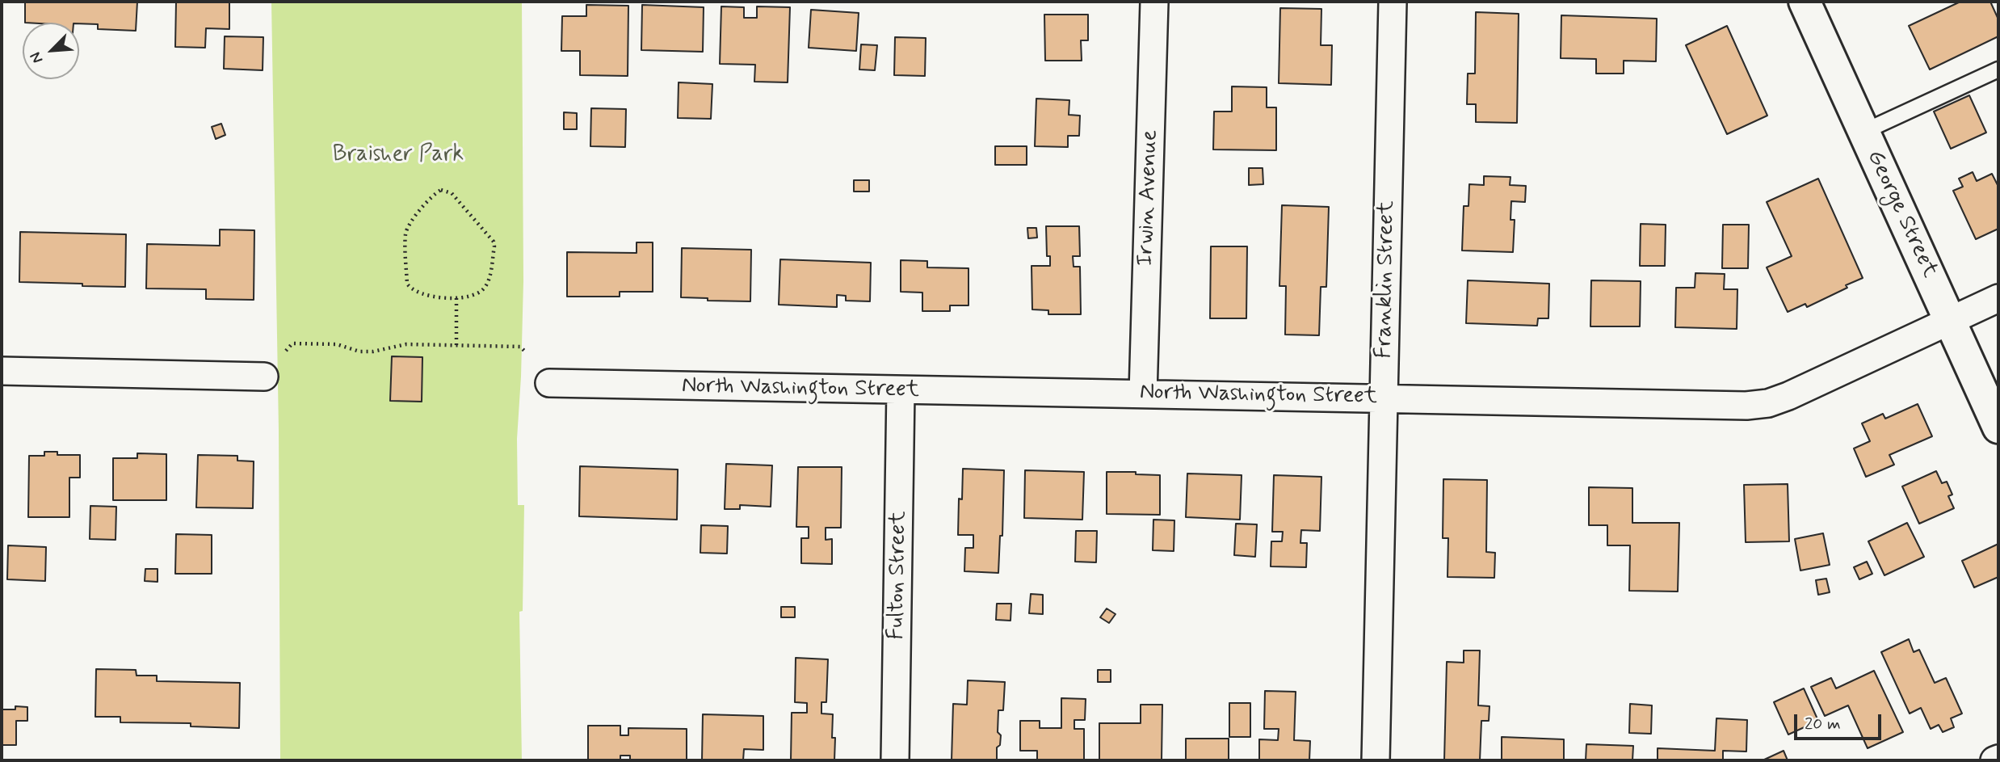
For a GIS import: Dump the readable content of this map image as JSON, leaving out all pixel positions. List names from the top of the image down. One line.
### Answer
{"streets":{"main road":["George Street"],"street":["Irwin Avenue","Franklin Street","North Washington Street","Fulton Street"]},"crossings":[["Irwin Avenue","North Washington Street"],["George Street","North Washington Street"],["Franklin Street","North Washington Street"],["North Washington Street","Fulton Street"]],"parks":["Braisher Park"],"scale_bar":"20 m","north":"bottom left"}
